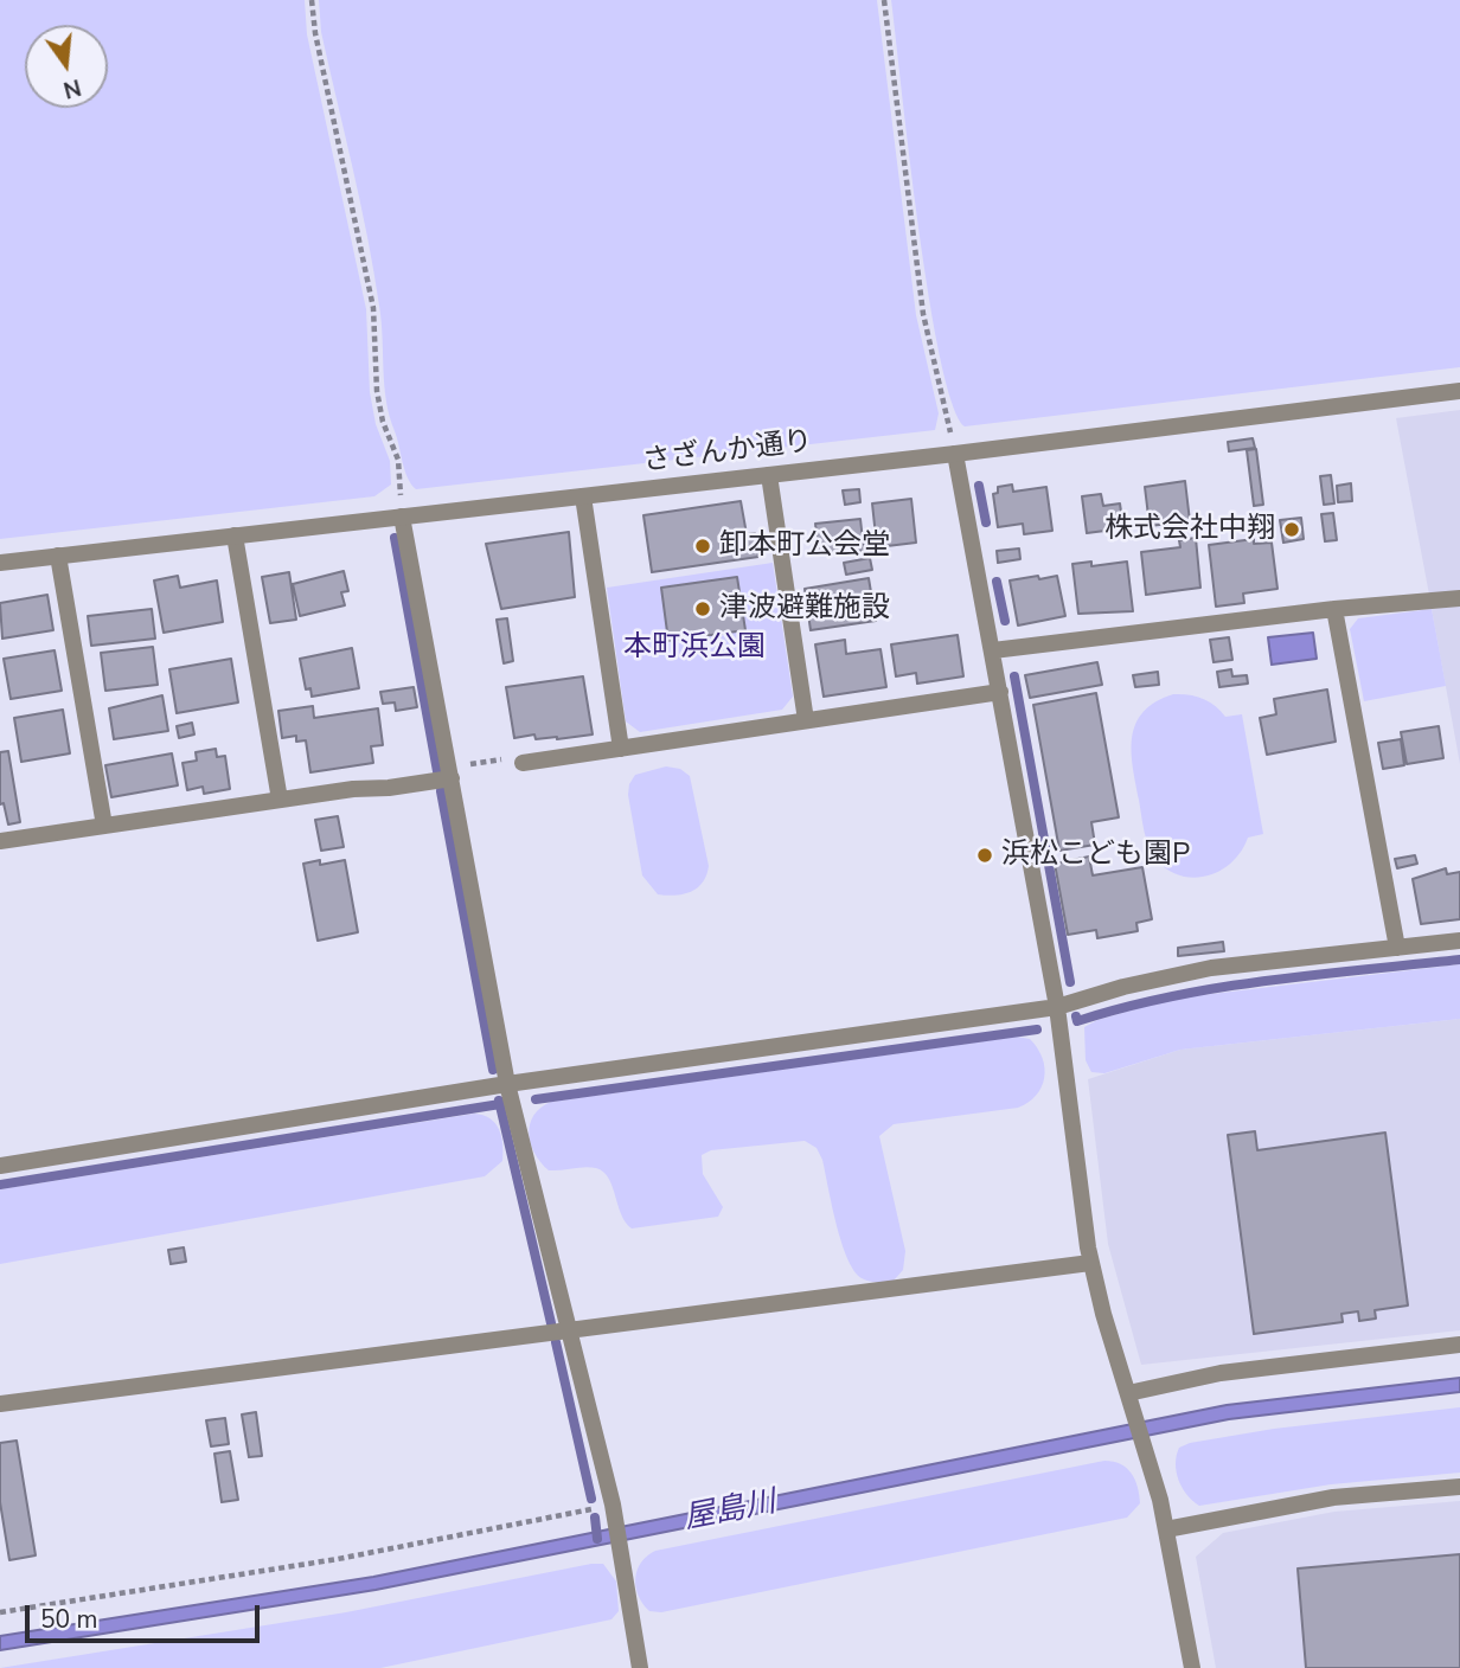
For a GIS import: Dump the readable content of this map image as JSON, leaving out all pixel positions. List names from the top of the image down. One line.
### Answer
{"streets":{"street":["さざんか通り"]},"water":["屋島川"],"parks":["本町浜公園"],"places":["株式会社中翔","卸本町公会堂","津波避難施設","浜松こども園P"],"scale_bar":"50 m","north":"bottom"}
